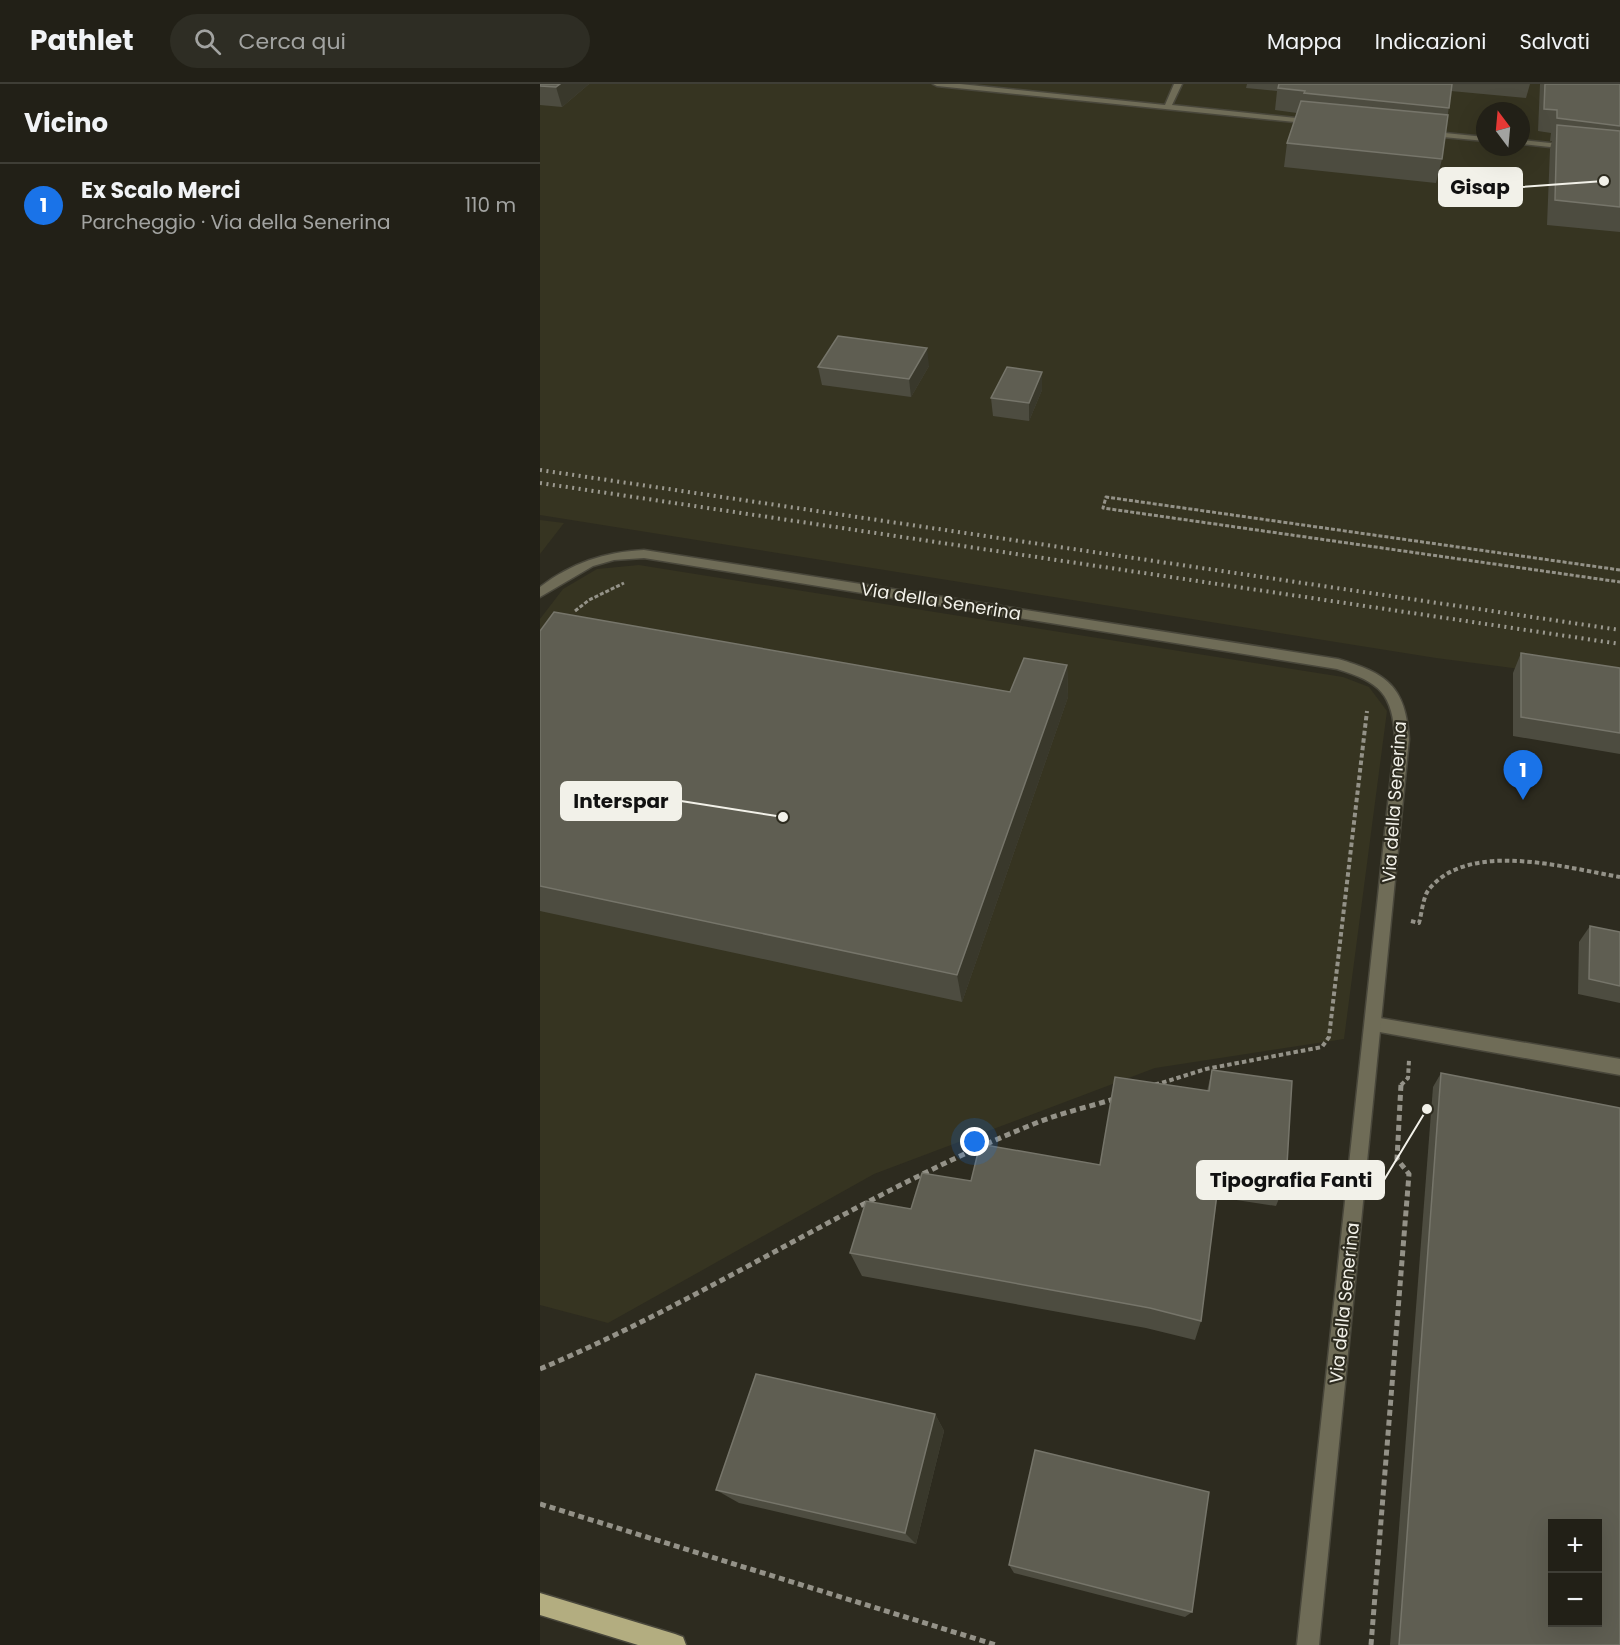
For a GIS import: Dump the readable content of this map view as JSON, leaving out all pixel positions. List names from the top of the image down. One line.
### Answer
{"streets":{"street":["Via della Senerina"]},"places":["Gisap","Interspar","Tipografia Fanti"],"north":"top","page":{"header":"Pathlet","search":"Cerca qui","nav":["Mappa","Indicazioni","Salvati"],"heading":"Vicino","list":[{"mark":"1","name":"Ex Scalo Merci","note":"Parcheggio · Via della Senerina","value":"110 m"}],"pins":"1","map_buttons":["+","−"]}}
